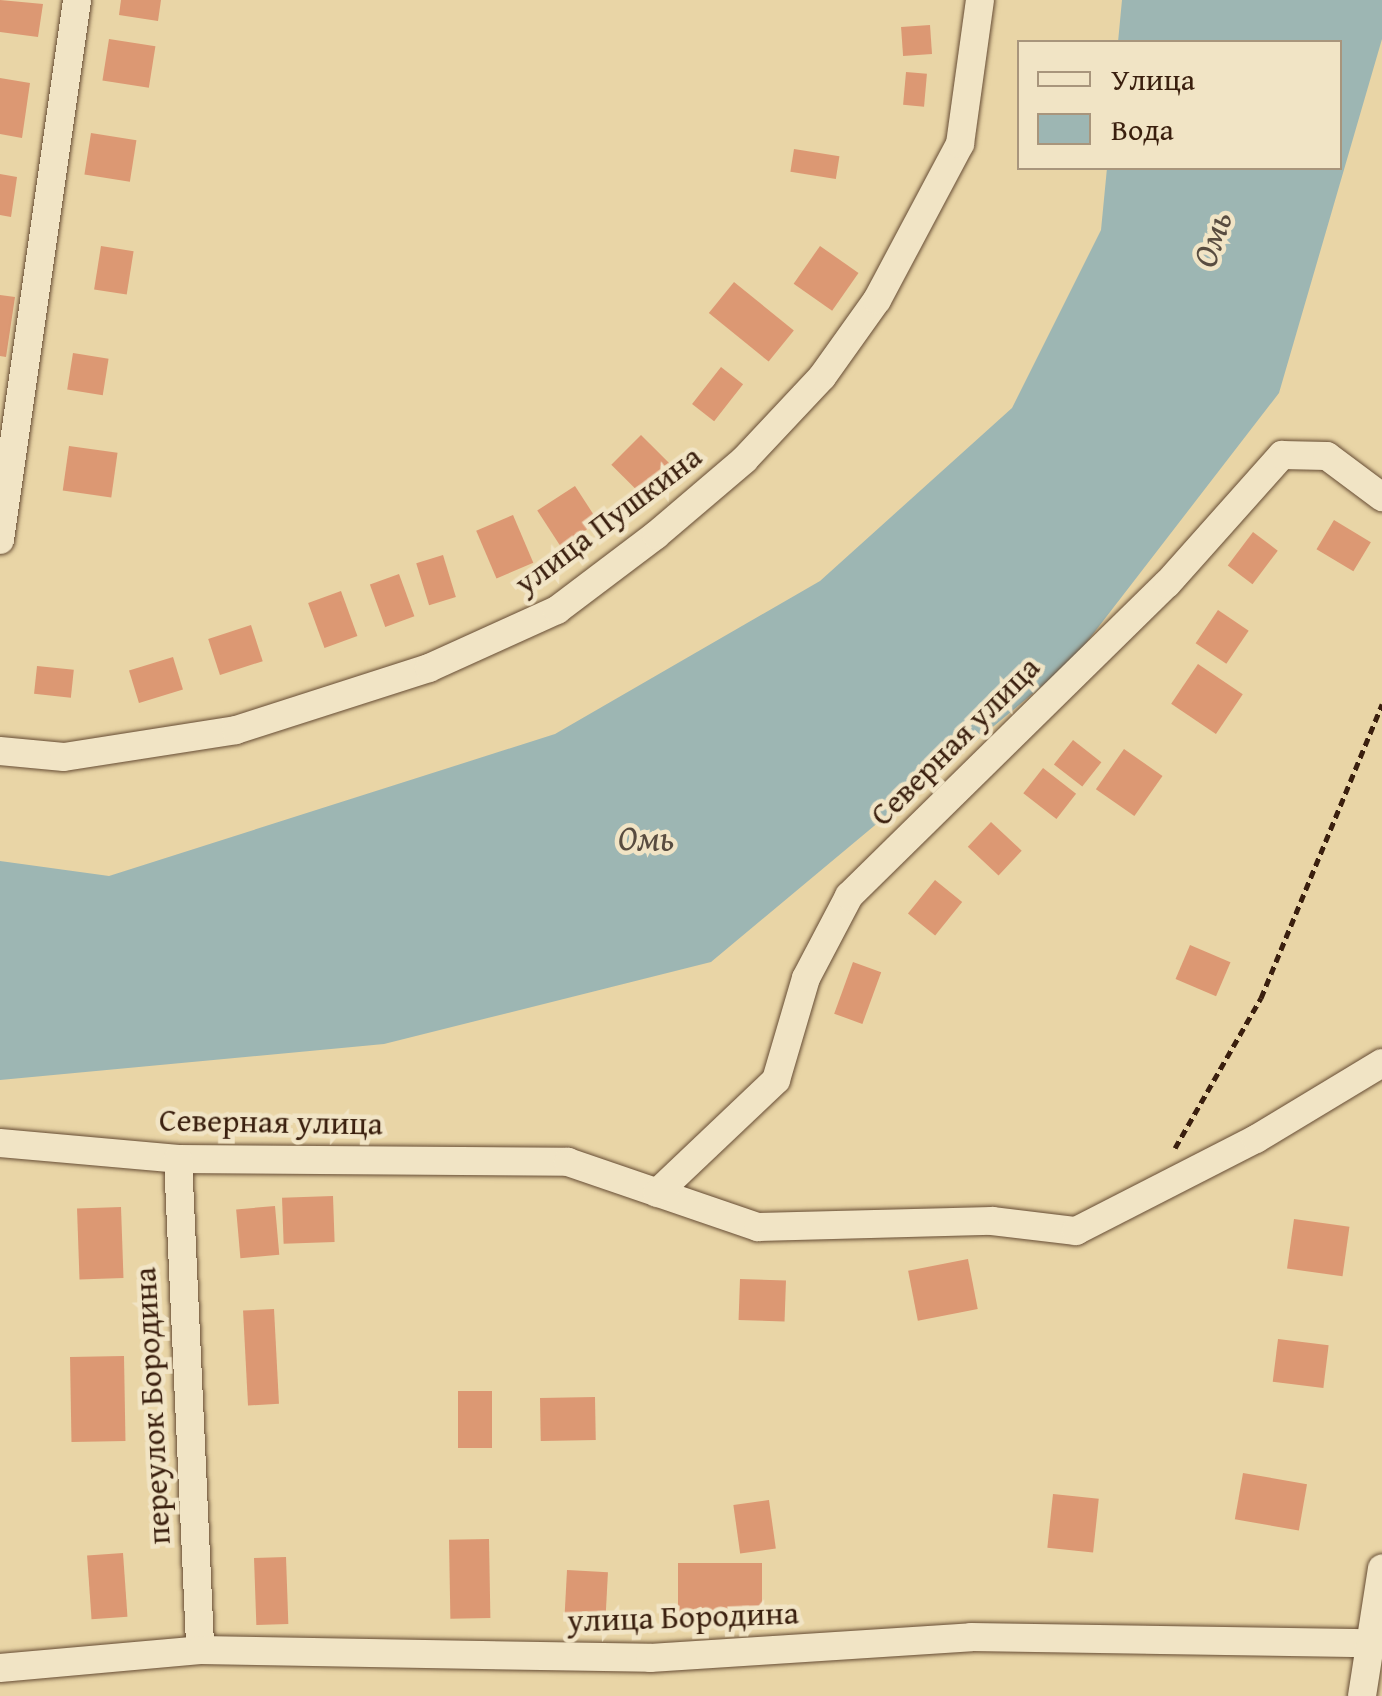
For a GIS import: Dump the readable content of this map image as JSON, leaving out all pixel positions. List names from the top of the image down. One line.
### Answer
{"streets":{"street":["улица Пушкина","Северная улица","переулок Бородина","улица Бородина"]},"crossings":[["Северная улица","переулок Бородина"],["переулок Бородина","улица Бородина"]],"water":["Омь"],"legend":["Улица","Вода"]}
